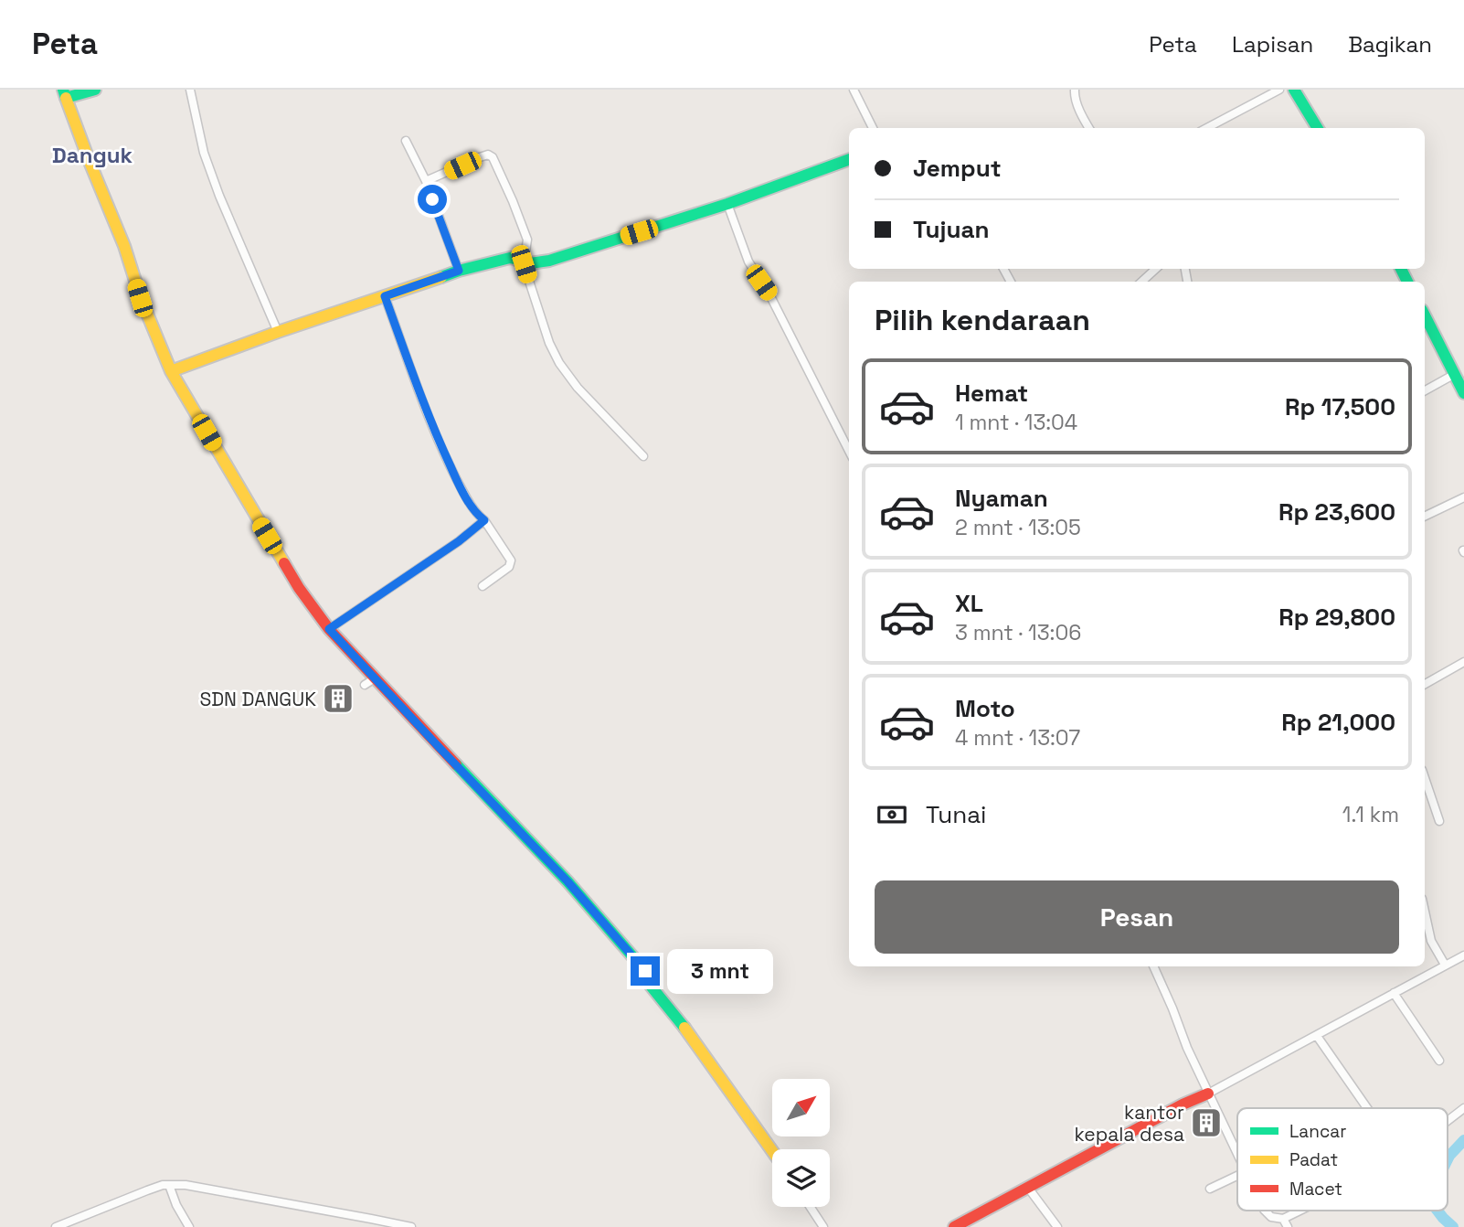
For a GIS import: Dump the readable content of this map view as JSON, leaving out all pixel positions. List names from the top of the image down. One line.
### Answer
{"districts":["Danguk"],"places":{"building":["SDN DANGUK","kantor kepala desa"]},"legend":["Lancar","Padat","Macet"],"north":"top right","page":{"header":"Peta","nav":["Peta","Lapisan","Bagikan"],"banner":["Jemput","Tujuan"],"heading":"Pilih kendaraan","list":[{"name":"Hemat","note":"1 mnt · 13:04","value":"Rp 17,500"},{"name":"Nyaman","note":"2 mnt · 13:05","value":"Rp 23,600"},{"name":"XL","note":"3 mnt · 13:06","value":"Rp 29,800"},{"name":"Moto","note":"4 mnt · 13:07","value":"Rp 21,000"}],"pay":["Tunai","1.1 km"],"buttons":"Pesan","bubble":"3 mnt"}}
